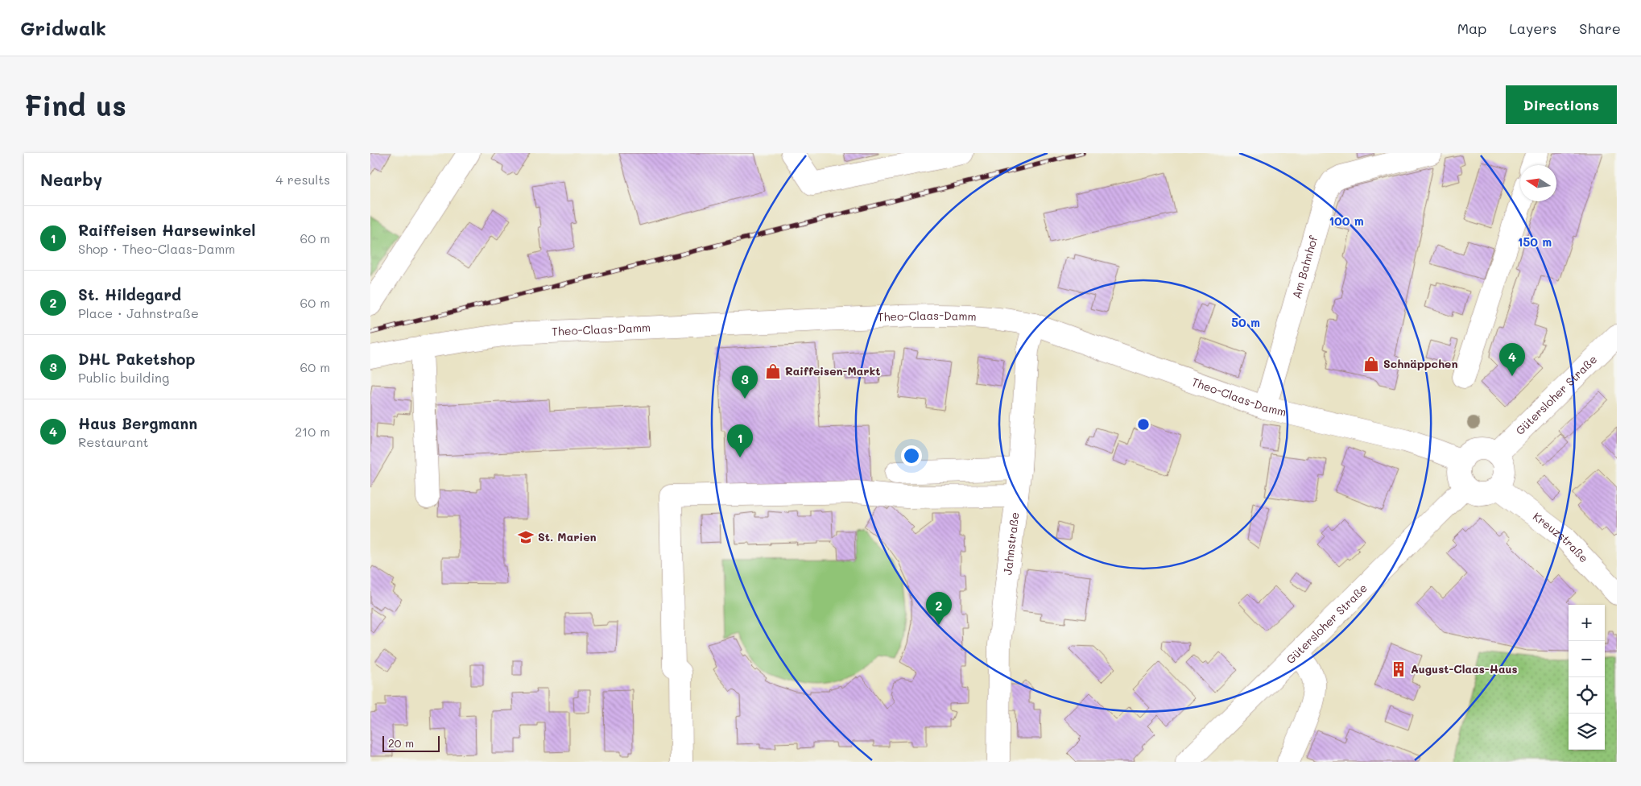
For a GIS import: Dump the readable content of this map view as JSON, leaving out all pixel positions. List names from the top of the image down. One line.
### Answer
{"streets":{"street":["Am Bahnhof","Theo-Claas-Damm","Gütersloher Straße","Kreuzstraße","Jahnstraße"]},"crossings":[["Am Bahnhof","Theo-Claas-Damm"],["Theo-Claas-Damm","Gütersloher Straße"],["Theo-Claas-Damm","Kreuzstraße"],["Theo-Claas-Damm","Jahnstraße"],["Gütersloher Straße","Kreuzstraße"]],"places":{"shop":["Schnäppchen","Raiffeisen-Markt"],"school or university":["St. Marien"],"building":["August-Claas-Haus"]},"scale_bar":"20 m","north":"left","page":{"header":"Gridwalk","nav":["Map","Layers","Share"],"buttons":"Directions","title":"Find us","heading":["Nearby","4 results"],"list":[{"mark":"1","name":"Raiffeisen Harsewinkel","note":"Shop · Theo-Claas-Damm","value":"60 m"},{"mark":"2","name":"St. Hildegard","note":"Place · Jahnstraße","value":"60 m"},{"mark":"3","name":"DHL Paketshop","note":"Public building","value":"60 m"},{"mark":"4","name":"Haus Bergmann","note":"Restaurant","value":"210 m"}],"pins":["4","3","1","2"],"map_buttons":["+","−"],"scale":"20 m"},"rings":["100 m","150 m","50 m"]}
